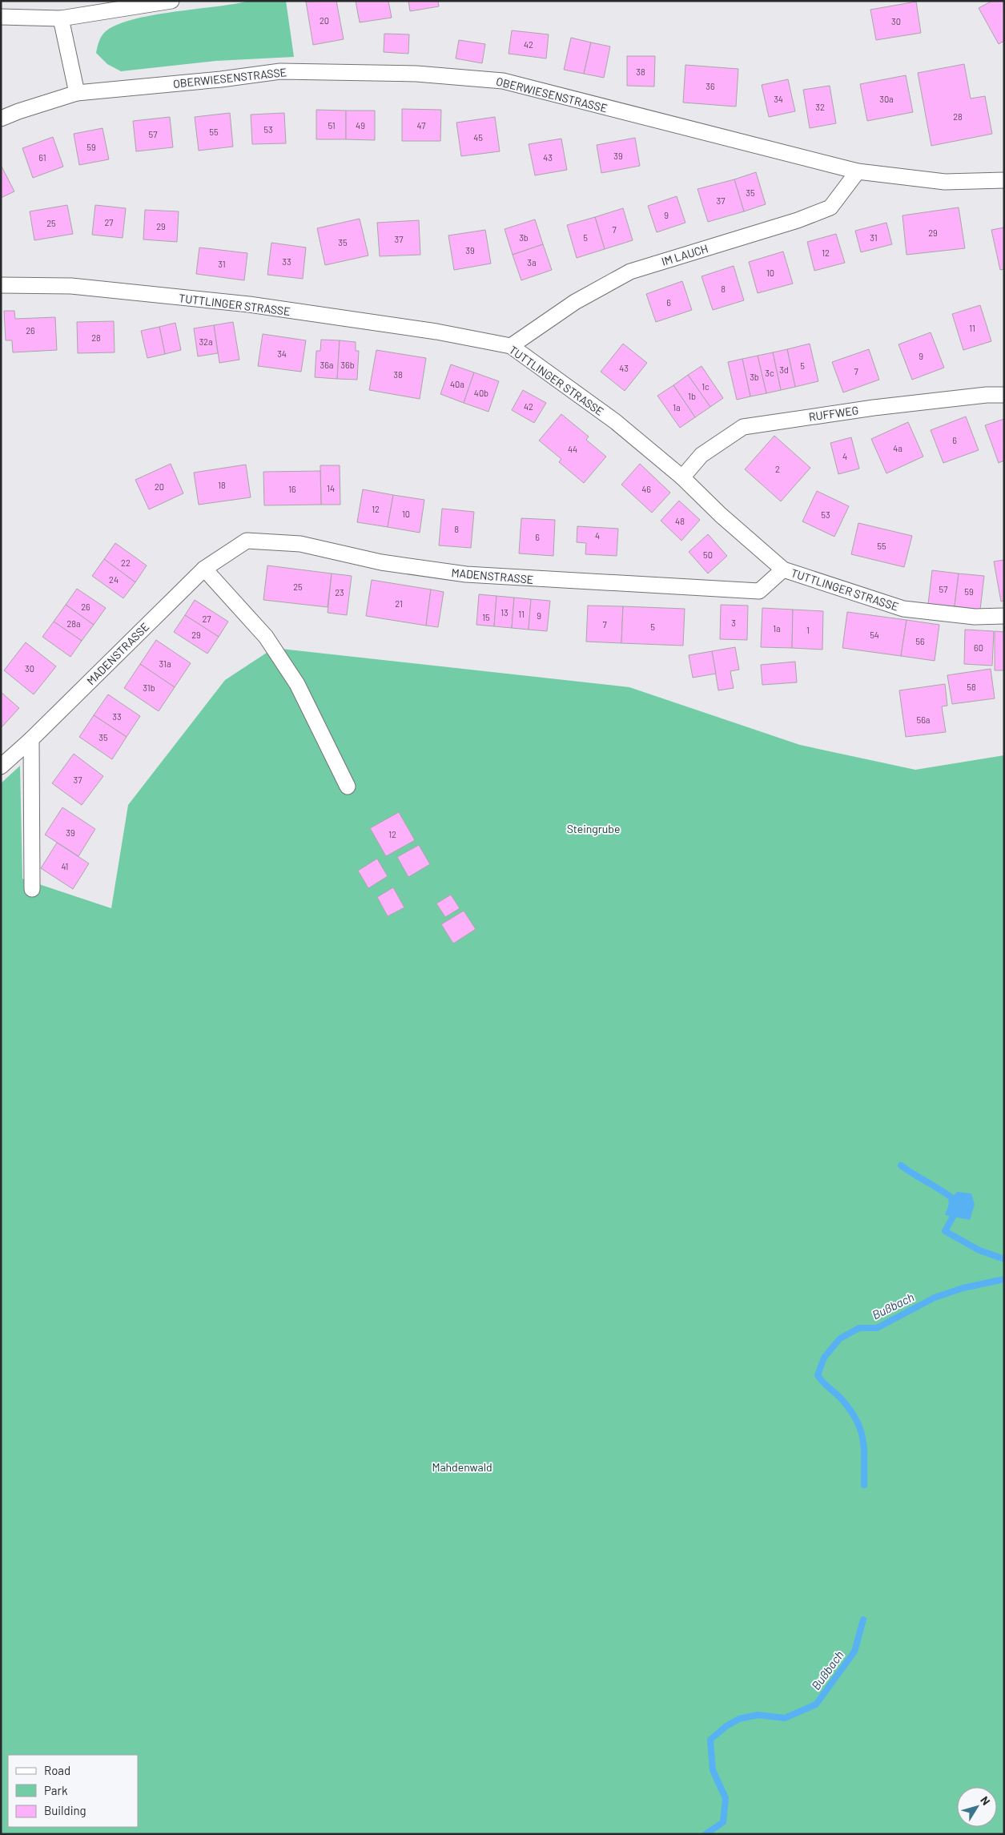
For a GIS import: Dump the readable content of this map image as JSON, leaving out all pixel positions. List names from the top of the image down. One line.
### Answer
{"streets":{"street":["OBERWIESENSTRASSE","IM LAUCH","TUTTLINGER STRASSE","RUFFWEG","MADENSTRASSE"]},"crossings":[["OBERWIESENSTRASSE","IM LAUCH"],["IM LAUCH","TUTTLINGER STRASSE"],["TUTTLINGER STRASSE","RUFFWEG"],["TUTTLINGER STRASSE","MADENSTRASSE"]],"water":["Bußbach"],"parks":["Steingrube","Mahdenwald"],"house_numbers":["20","30","42","38","36","34","30a","32","28","51","49","47","53","55","57","45","59","39","61","43","35","37","9","27","25","29","7","29","3b","5","31","37","35","39","12","33","3a","31","10","8","6","11","26","28","32a","34","9","36a","36b","5","43","3d","7","3c","38","3b","40a","1c","40b","1b","42","1a","6","4a","44","4","2","18","20","14","16","46","12","10","53","48","8","4","6","55","50","22","24","25","57","59","23","21","26","13","11","9","15","27","3","28a","7","5","1a","1","29","54","56","60","31a","30","58","31b","33","56a","35","37","39","12","41"],"legend":["Road","Park","Building"],"north":"top right"}
